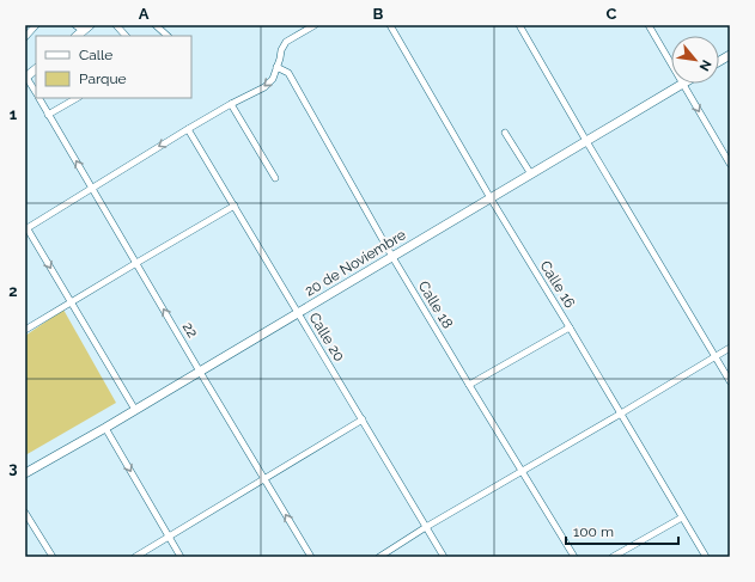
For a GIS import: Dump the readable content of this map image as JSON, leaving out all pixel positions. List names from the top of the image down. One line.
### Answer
{"streets":{"main road":["20 de Noviembre"],"street":["Calle 16","Calle 18","22","Calle 20"]},"crossings":[["20 de Noviembre","Calle 16"],["20 de Noviembre","Calle 18"],["20 de Noviembre","22"],["20 de Noviembre","Calle 20"]],"one_way":["22"],"legend":["Calle","Parque"],"scale_bar":"100 m","north":"bottom right","grid":{"columns":["A","B","C"],"rows":["1","2","3"]}}
